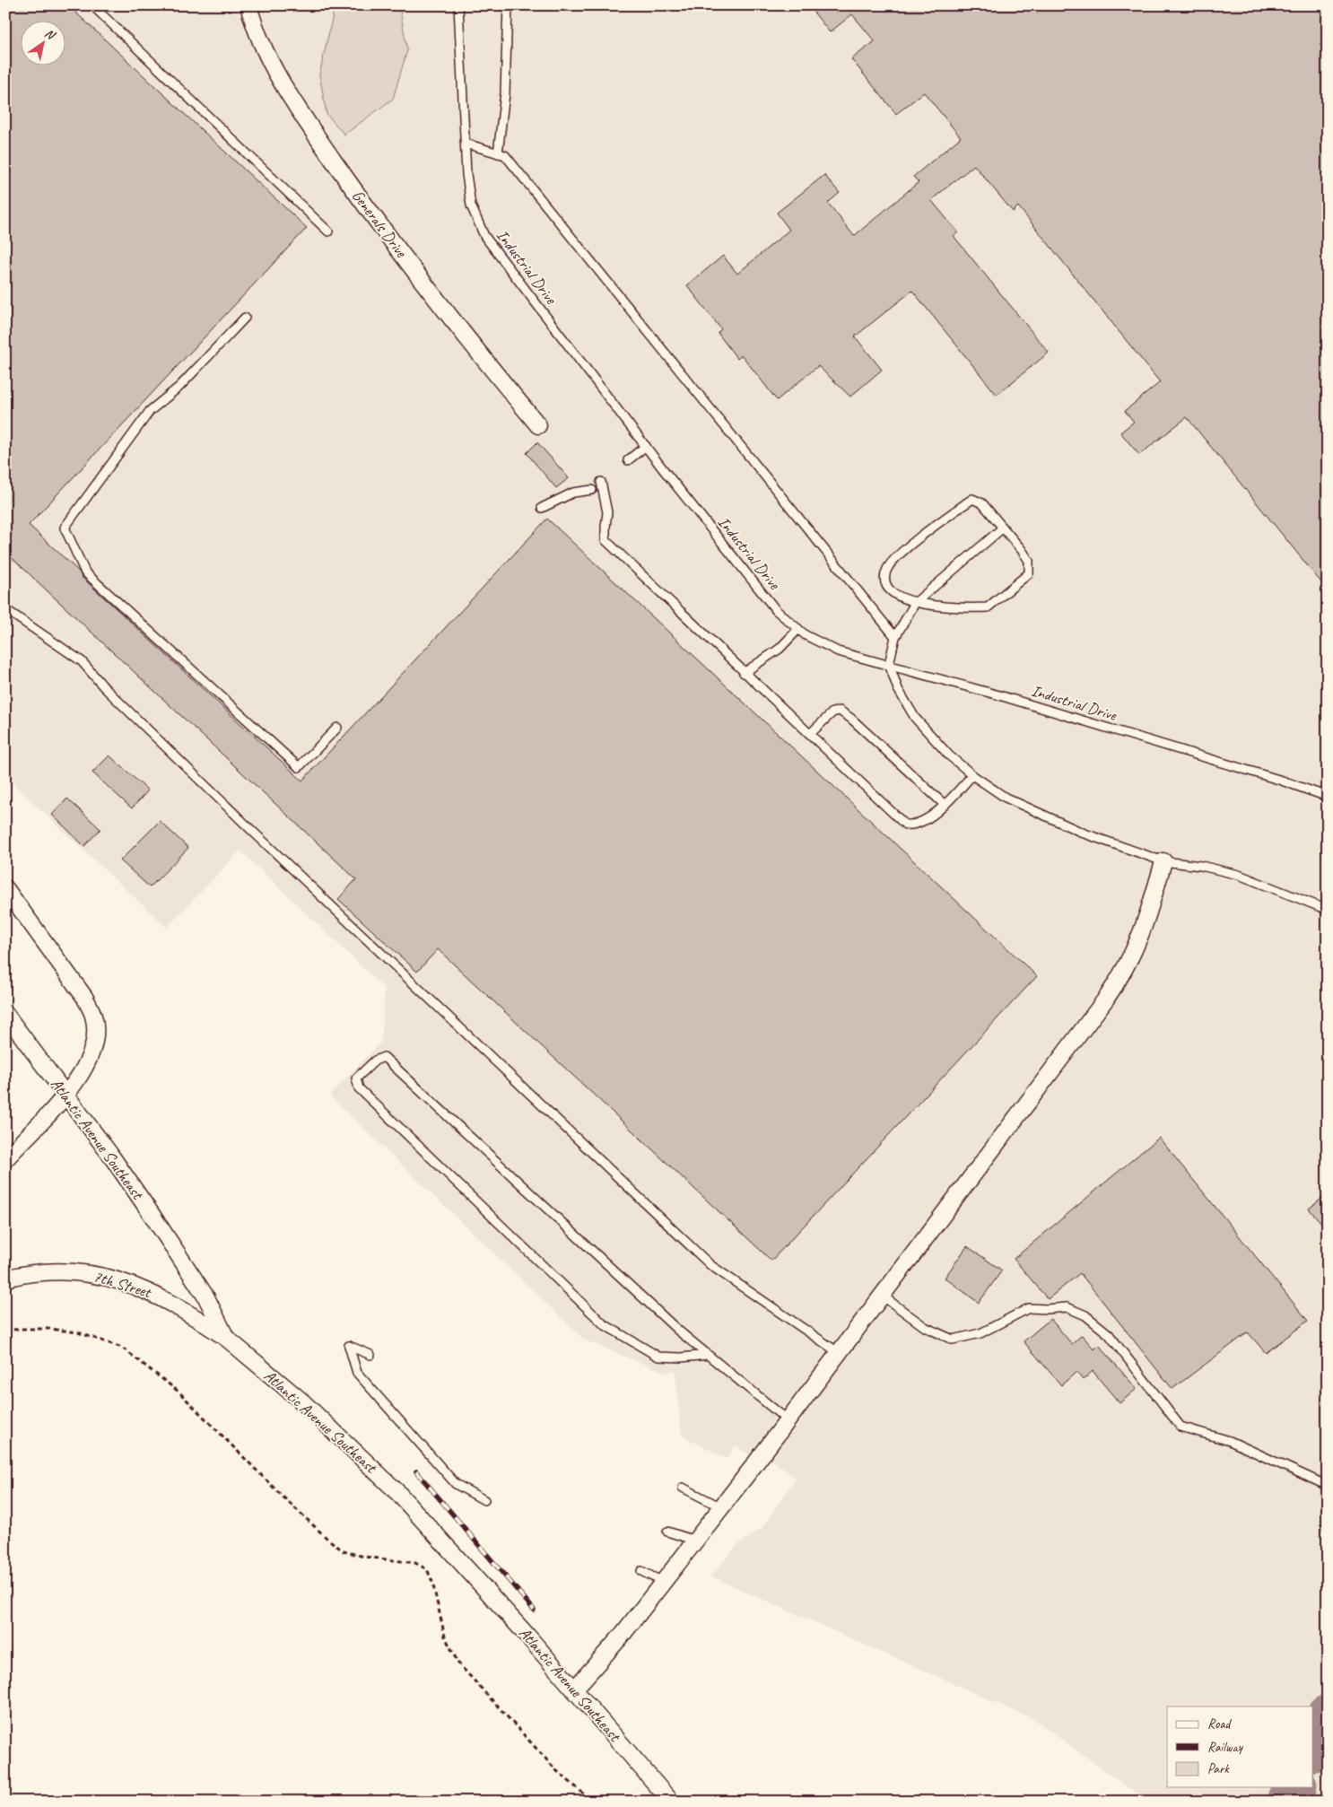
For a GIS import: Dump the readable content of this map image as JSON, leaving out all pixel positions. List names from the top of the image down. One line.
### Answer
{"streets":{"street":["Generals Drive","Atlantic Avenue Southeast","7th Street"],"lane":["Industrial Drive"]},"crossings":[["Atlantic Avenue Southeast","7th Street"]],"legend":["Road","Railway","Park"],"north":"top right"}
